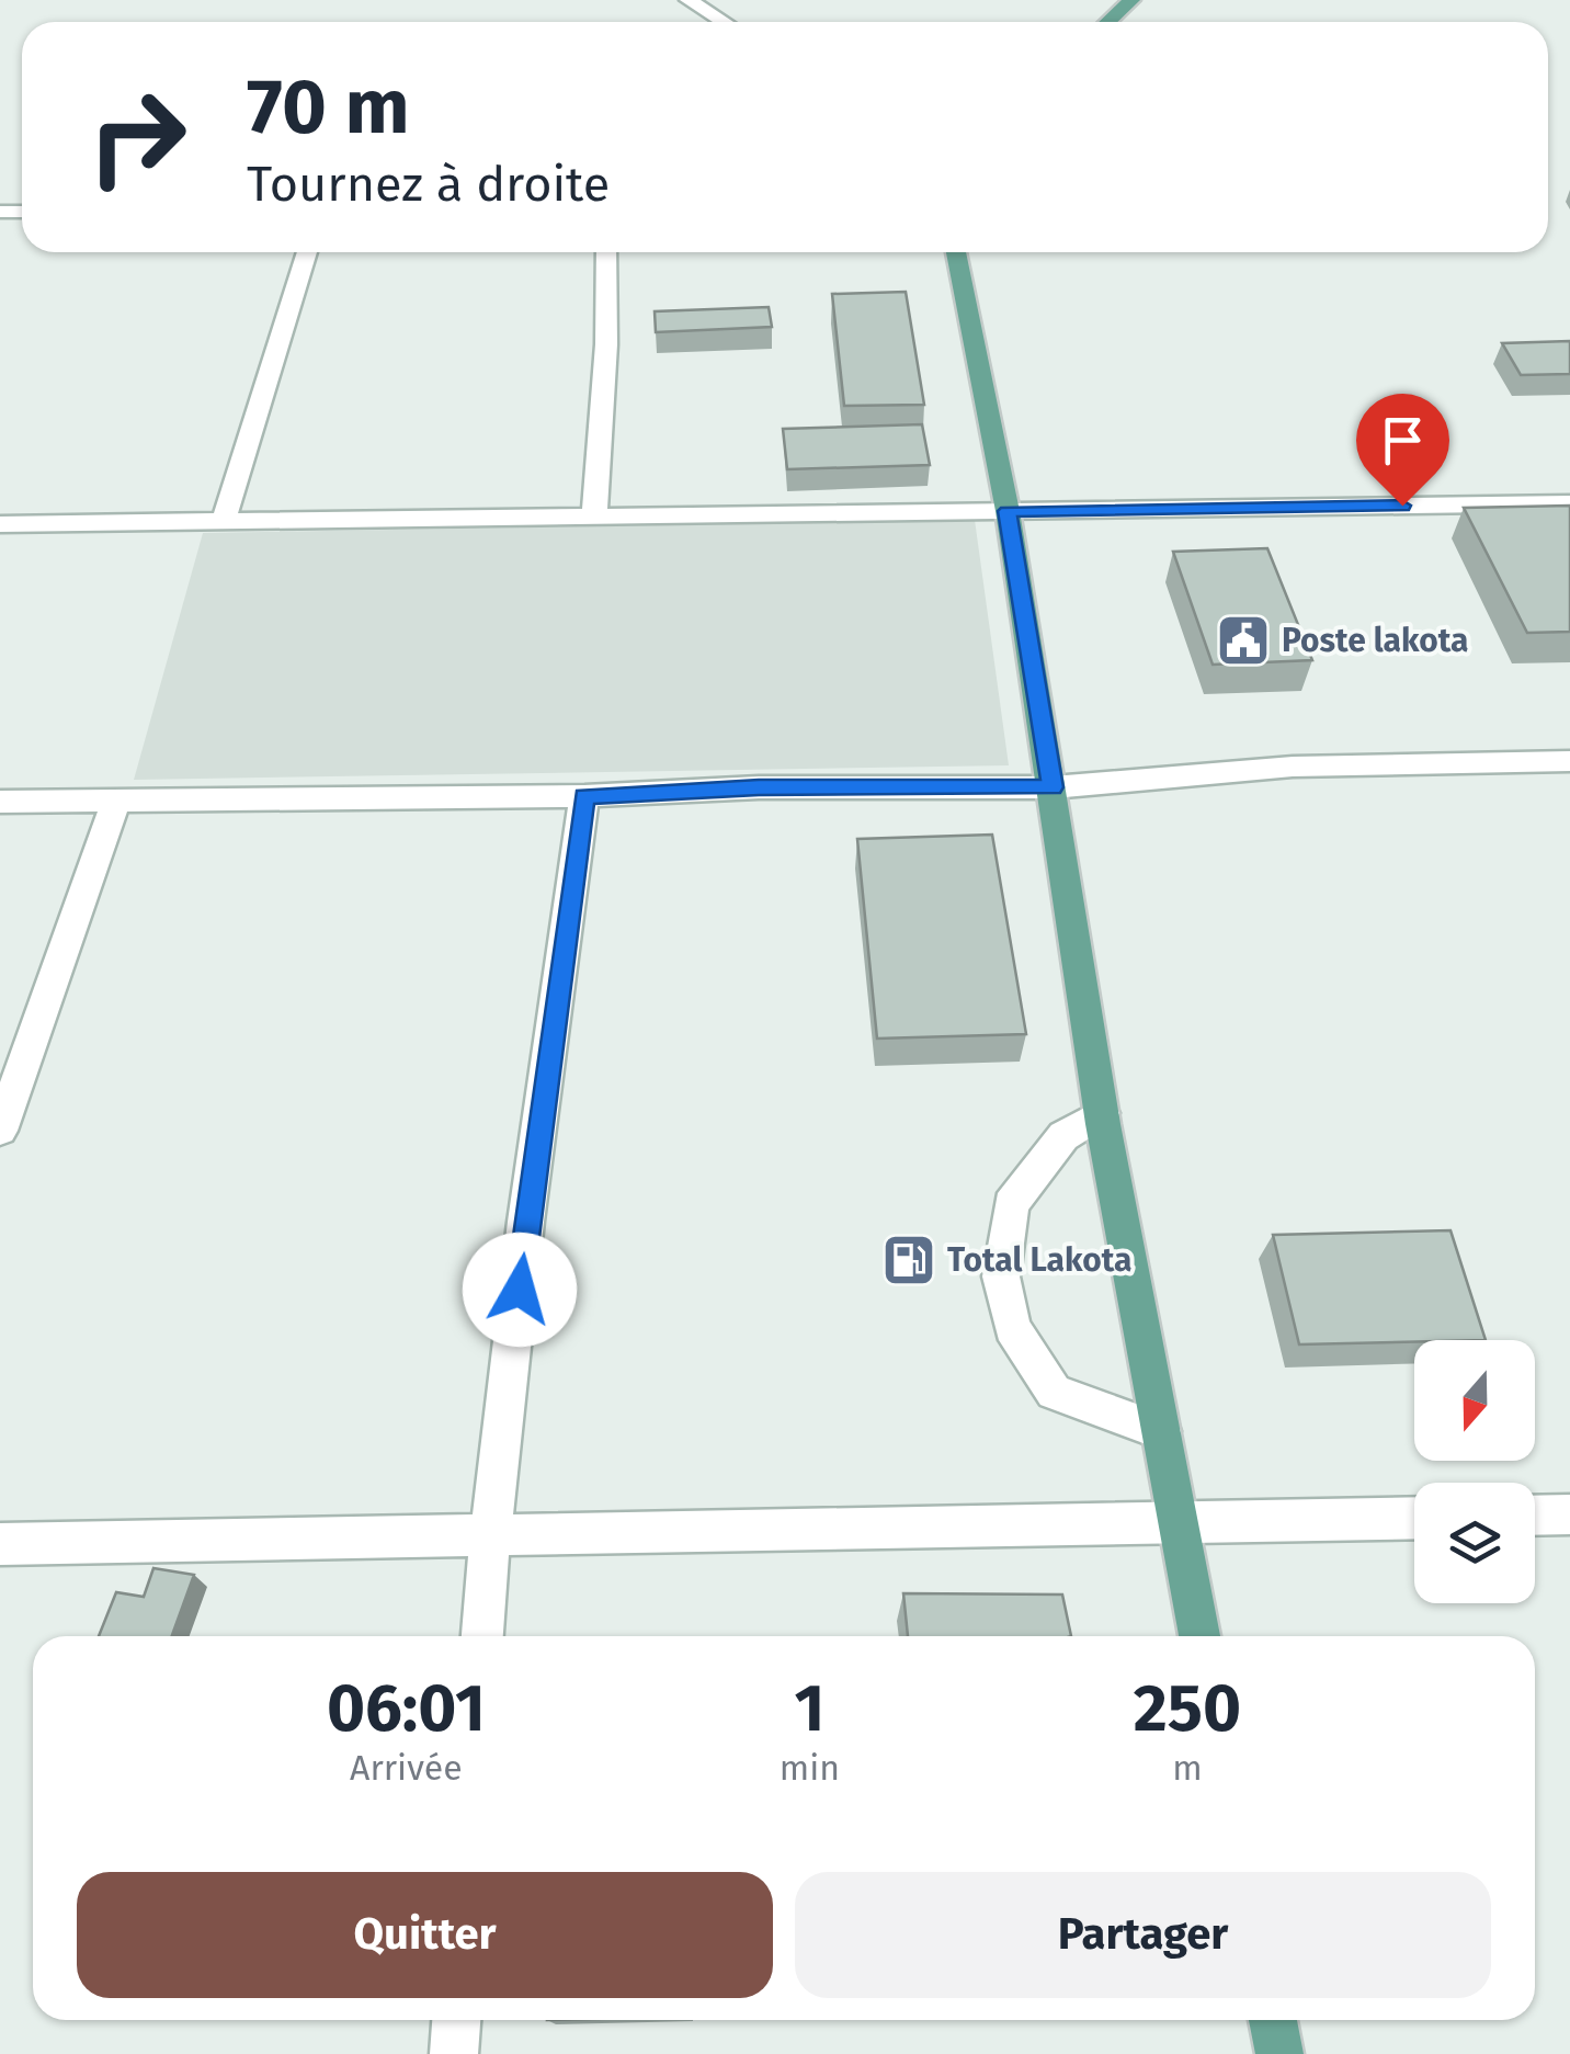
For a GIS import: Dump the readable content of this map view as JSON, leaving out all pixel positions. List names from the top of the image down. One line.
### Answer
{"places":{"public building":["Poste lakota"],"fuel station":["Total Lakota"]},"north":"bottom","page":{"turn":["70 m","Tournez à droite"],"eta":["06:01","Arrivée","1","min","250","m"],"buttons":["Quitter","Partager"]}}
